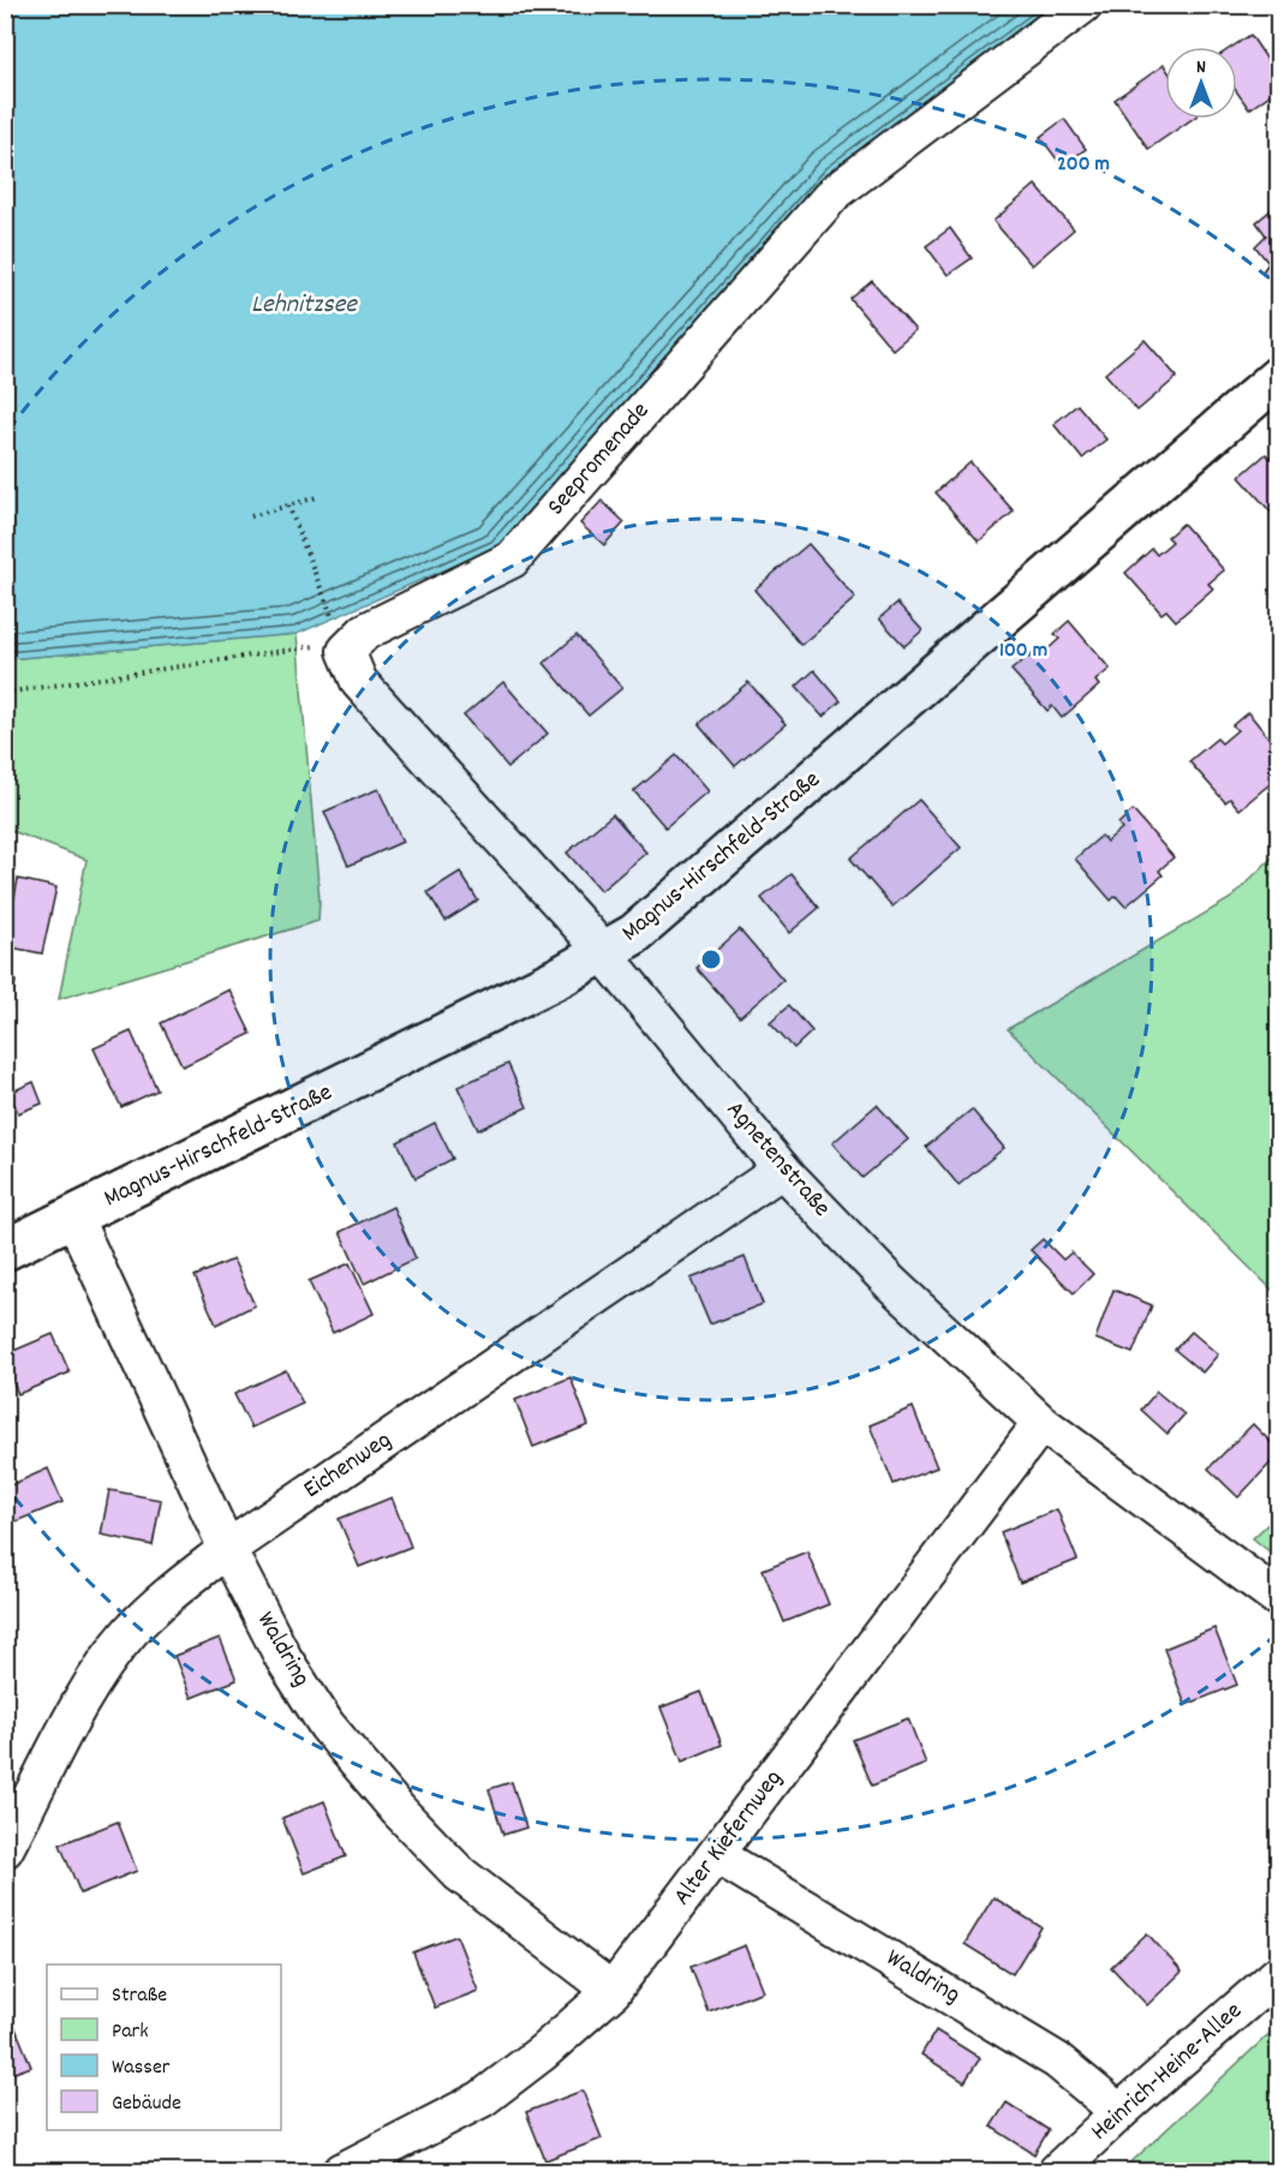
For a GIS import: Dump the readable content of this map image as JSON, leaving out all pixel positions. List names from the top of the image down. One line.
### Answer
{"streets":{"street":["Seepromenade","Magnus-Hirschfeld-Straße","Agnetenstraße","Eichenweg","Waldring","Alter Kiefernweg","Heinrich-Heine-Allee"]},"crossings":[["Seepromenade","Agnetenstraße"],["Magnus-Hirschfeld-Straße","Agnetenstraße"],["Magnus-Hirschfeld-Straße","Waldring"],["Agnetenstraße","Eichenweg"],["Agnetenstraße","Alter Kiefernweg"],["Eichenweg","Waldring"],["Waldring","Alter Kiefernweg"],["Waldring","Heinrich-Heine-Allee"]],"water":["Lehnitzsee"],"legend":["Straße","Park","Wasser","Gebäude"],"north":"top","rings":["200 m","100 m"]}
